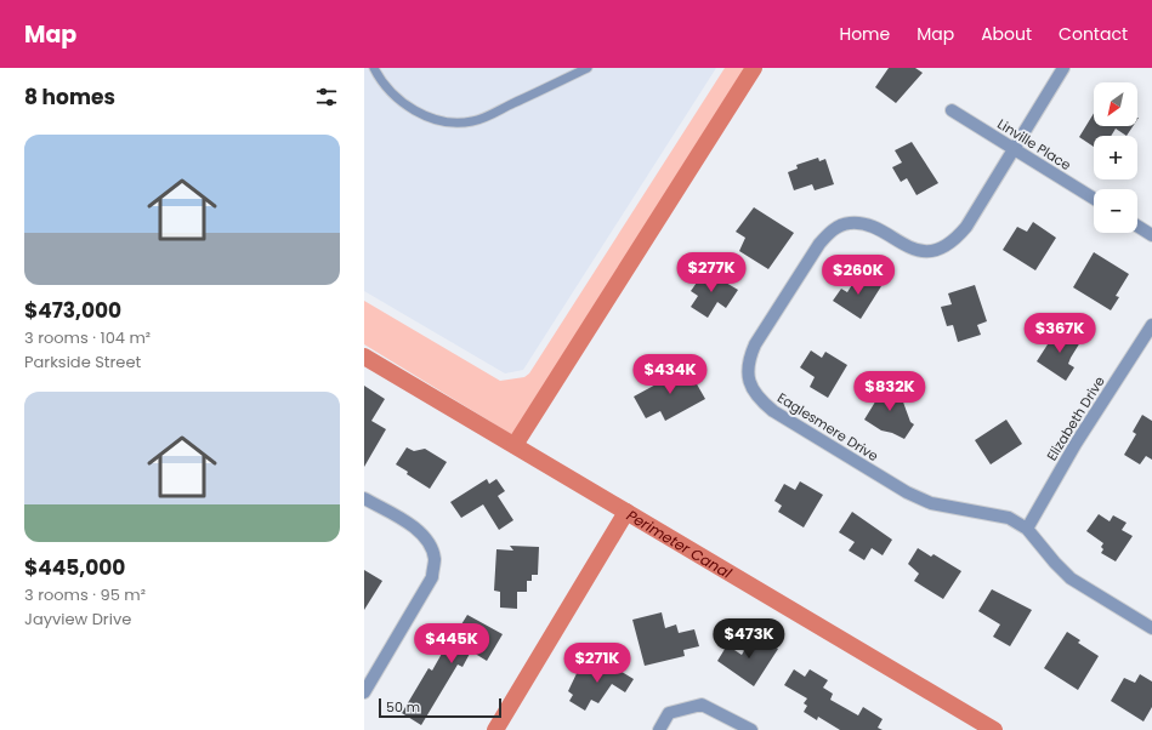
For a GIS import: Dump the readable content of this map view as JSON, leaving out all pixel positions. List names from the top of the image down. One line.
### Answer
{"streets":{"street":["Linville Place","Elizabeth Drive","Eaglesmere Drive"]},"crossings":[["Linville Place","Eaglesmere Drive"],["Elizabeth Drive","Eaglesmere Drive"]],"water":["Perimeter Canal"],"scale_bar":"50 m","north":"bottom left","page":{"header":"Map","nav":["Home","Map","About","Contact"],"heading":"8 homes","map_buttons":["+","−"],"list":[{"name":"$473,000","note":"3 rooms · 104 m² · Parkside Street"},{"name":"$445,000","note":"3 rooms · 95 m² · Jayview Drive"}],"price":["$277K","$260K","$367K","$434K","$832K","$473K","$445K","$271K"],"scale":"50 m"}}
